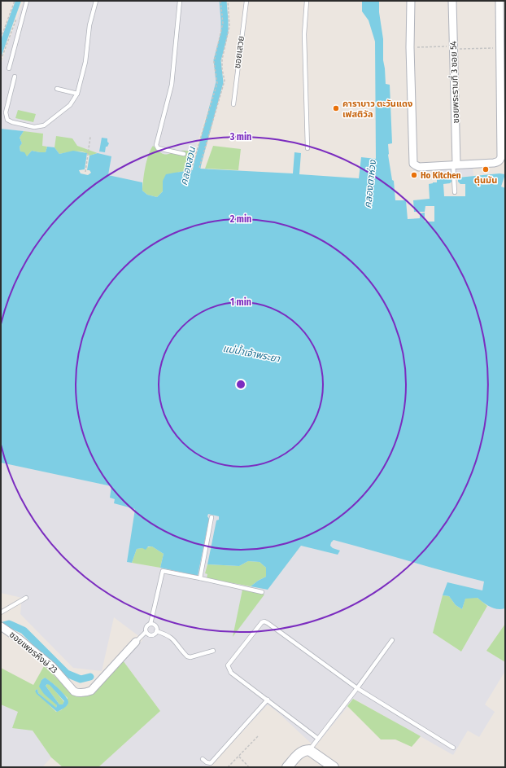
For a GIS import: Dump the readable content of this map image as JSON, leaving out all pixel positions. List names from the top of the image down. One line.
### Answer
{"streets":{"street":["ซอยพระรามที่ 3 ซอย 54","ซอยเพชรหึงษ์ 23"],"lane":["ซอยเสวย"]},"water":["คลองสวน","คลองตาห่วง","แม่น้ำเจ้าพระยา"],"places":["คาราบาว ตะวันแดง เฟสติวัล","ตุ๋นมัน","Ho Kitchen"],"rings":["3 min","2 min","1 min"]}
